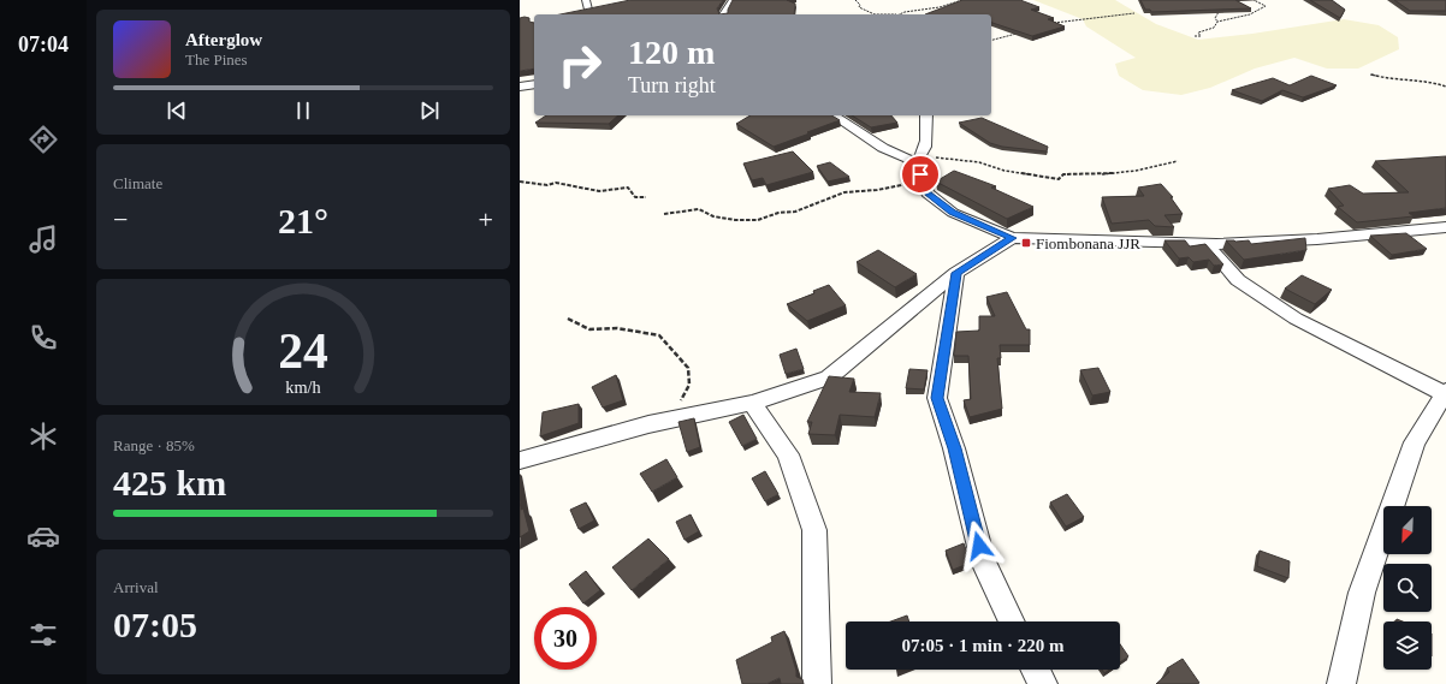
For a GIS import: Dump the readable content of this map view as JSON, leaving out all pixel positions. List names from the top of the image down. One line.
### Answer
{"places":{"transit":["Fiombonana JJR"]},"north":"bottom left","page":{"tabs":"07:04","turn":["120 m","Turn right"],"song":["Afterglow","The Pines"],"tile":["Climate",["Range · 85%","425 km"],["Arrival","07:05"]],"heat":["−","21°","+"],"limit":"30","trip":"07:05 · 1 min · 220 m","gauge":["24","km/h"]}}
